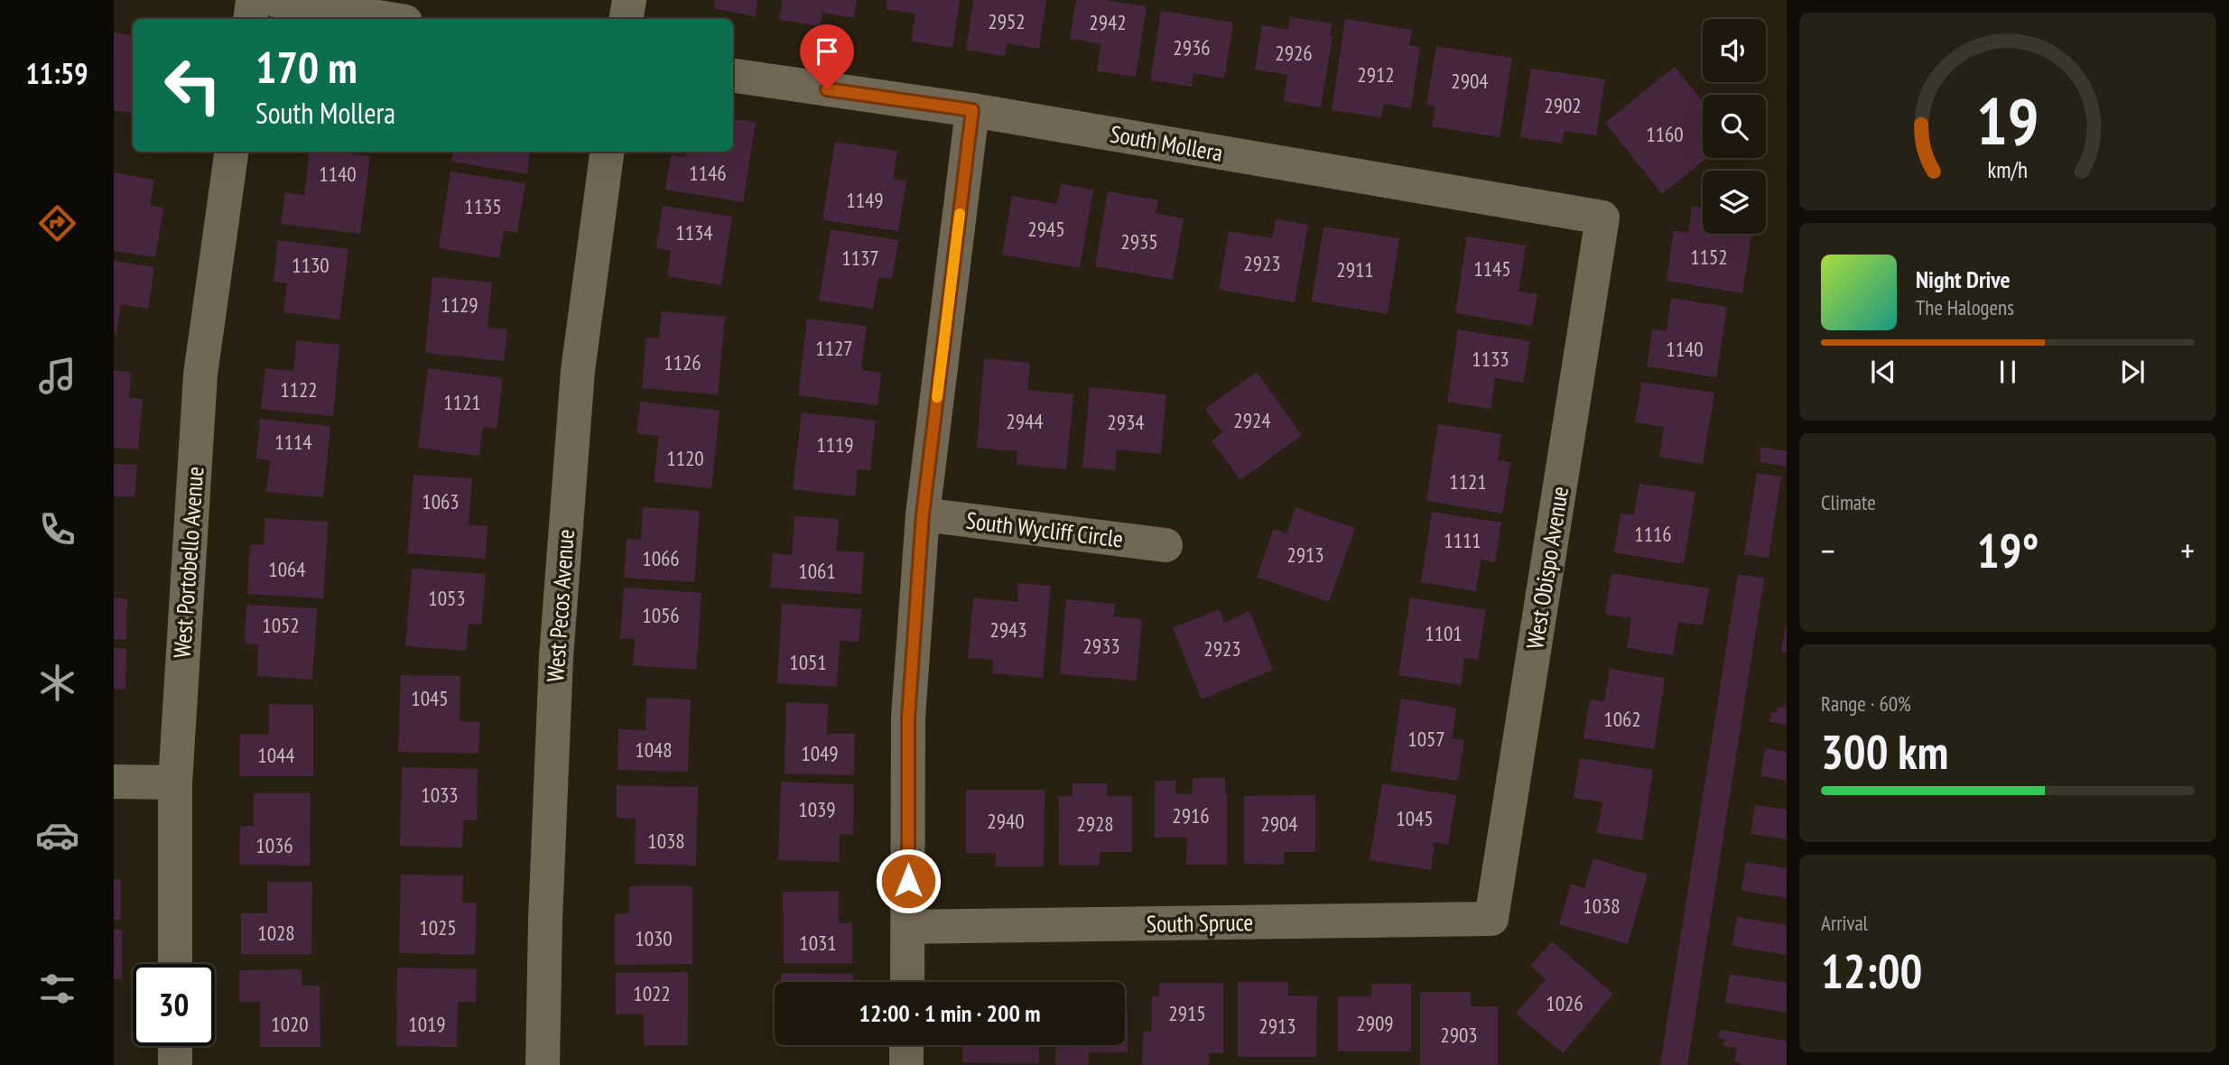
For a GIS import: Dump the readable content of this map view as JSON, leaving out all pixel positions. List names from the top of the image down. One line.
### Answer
{"streets":{"street":["South Mollera","South Wycliff Circle","West Portobello Avenue","West Obispo Avenue","West Pecos Avenue","South Spruce"]},"crossings":[["South Mollera","West Obispo Avenue"],["West Obispo Avenue","South Spruce"]],"house_numbers":["2952","2942","2936","2926","2912","2904","2902","1160","1146","1140","1149","1135","2945","1134","2935","1152","1137","2923","1130","1145","2911","1129","1127","1140","1133","1126","1122","1121","2924","2944","2934","1114","1119","1120","1121","1063","1116","1111","2913","1066","1064","1061","1053","1056","1052","2943","1101","2933","2923","1051","1045","1062","1057","1048","1049","1044","1033","1039","2916","1045","2940","2928","2904","1038","1036","1038","1025","1028","1030","1031","1022","1026","2915","2909","1020","1019","2913","2903"],"page":{"tabs":"11:59","turn":["170 m","South Mollera"],"song":["Night Drive","The Halogens"],"tile":["Climate",["Range · 60%","300 km"],["Arrival","12:00"]],"heat":["−","19°","+"],"limit":"30","trip":"12:00 · 1 min · 200 m","gauge":["19","km/h"]}}
